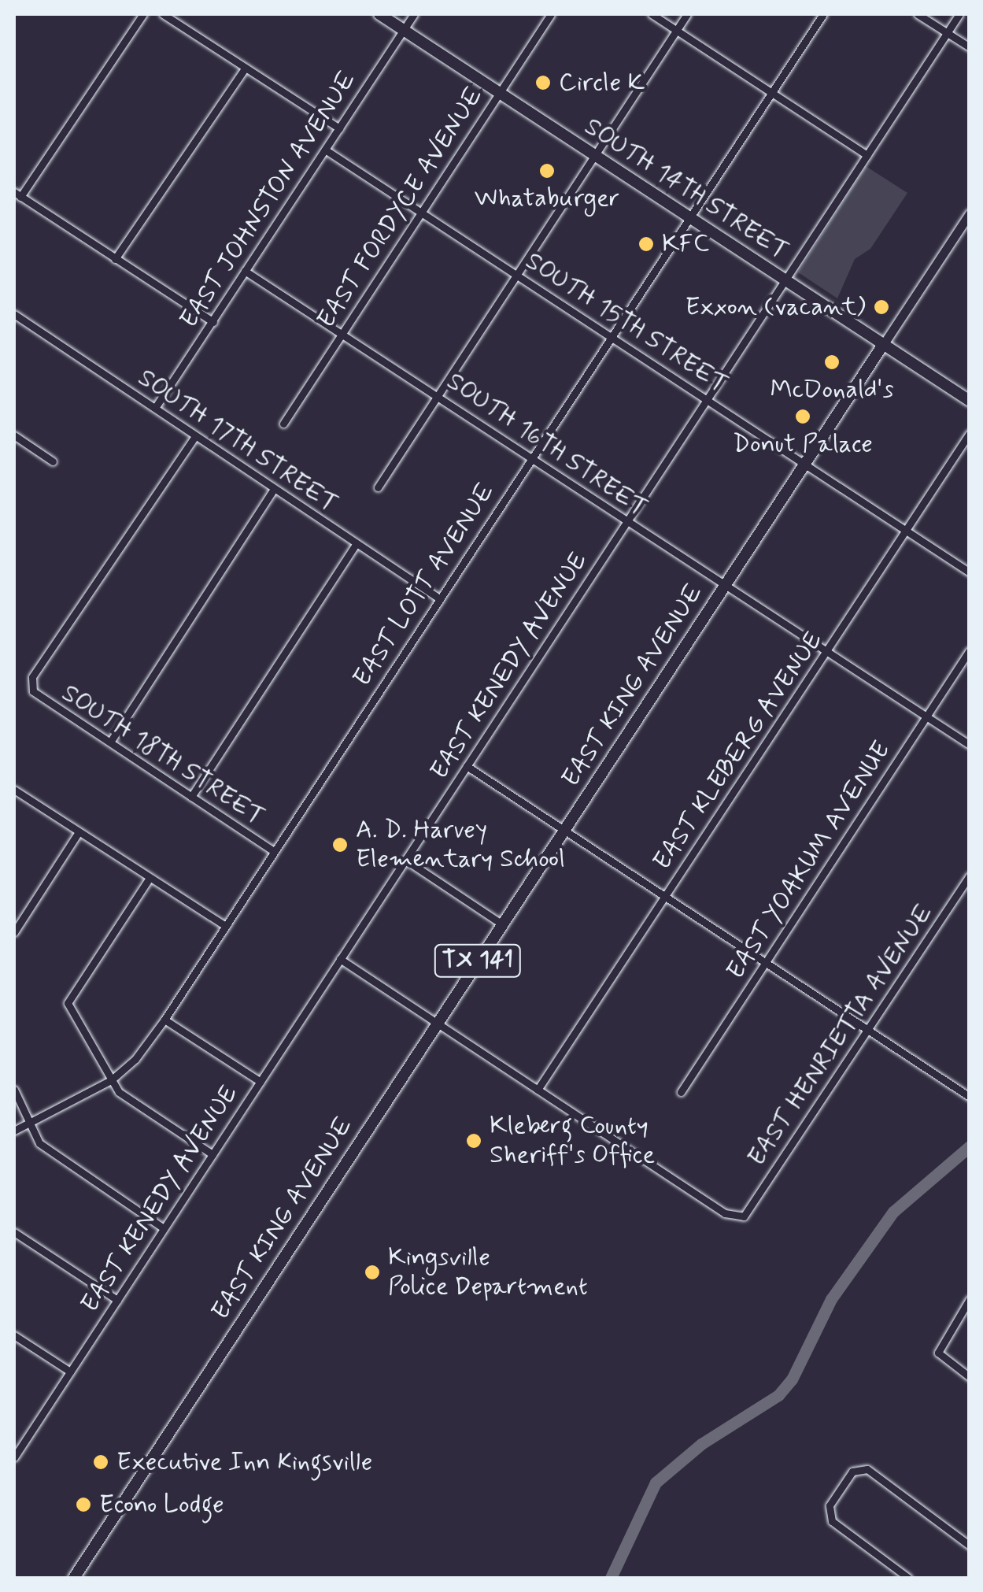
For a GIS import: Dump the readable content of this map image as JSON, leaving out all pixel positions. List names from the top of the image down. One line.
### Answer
{"streets":{"main road":["SOUTH 14TH STREET","EAST KING AVENUE","TX 141"],"street":["EAST JOHNSTON AVENUE","EAST FORDYCE AVENUE","SOUTH 15TH STREET","SOUTH 17TH STREET","SOUTH 16TH STREET","EAST LOTT AVENUE","EAST KENEDY AVENUE","EAST KLEBERG AVENUE","SOUTH 18TH STREET","EAST YOAKUM AVENUE","EAST HENRIETTA AVENUE"]},"crossings":[["SOUTH 14TH STREET","EAST JOHNSTON AVENUE"],["SOUTH 14TH STREET","EAST FORDYCE AVENUE"],["SOUTH 14TH STREET","EAST LOTT AVENUE"],["SOUTH 14TH STREET","EAST KENEDY AVENUE"],["SOUTH 14TH STREET","EAST KING AVENUE"],["EAST JOHNSTON AVENUE","SOUTH 15TH STREET"],["EAST JOHNSTON AVENUE","SOUTH 17TH STREET"],["EAST JOHNSTON AVENUE","SOUTH 16TH STREET"],["EAST FORDYCE AVENUE","SOUTH 15TH STREET"],["EAST FORDYCE AVENUE","SOUTH 16TH STREET"],["SOUTH 15TH STREET","EAST LOTT AVENUE"],["SOUTH 15TH STREET","EAST KENEDY AVENUE"],["SOUTH 15TH STREET","EAST KING AVENUE"],["SOUTH 15TH STREET","EAST KLEBERG AVENUE"],["SOUTH 17TH STREET","EAST LOTT AVENUE"],["SOUTH 17TH STREET","SOUTH 18TH STREET"],["SOUTH 16TH STREET","EAST LOTT AVENUE"],["SOUTH 16TH STREET","EAST KENEDY AVENUE"],["SOUTH 16TH STREET","EAST KING AVENUE"],["SOUTH 16TH STREET","EAST KLEBERG AVENUE"],["SOUTH 16TH STREET","EAST YOAKUM AVENUE"],["EAST LOTT AVENUE","SOUTH 18TH STREET"],["EAST KLEBERG AVENUE","EAST HENRIETTA AVENUE"]],"places":["Circle K","Whataburger","KFC","Exxon (vacant)","McDonald's","Donut Palace","A. D. Harvey Elementary School","Kleberg County Sheriff's Office","Kingsville Police Department","Executive Inn Kingsville","Econo Lodge"]}
